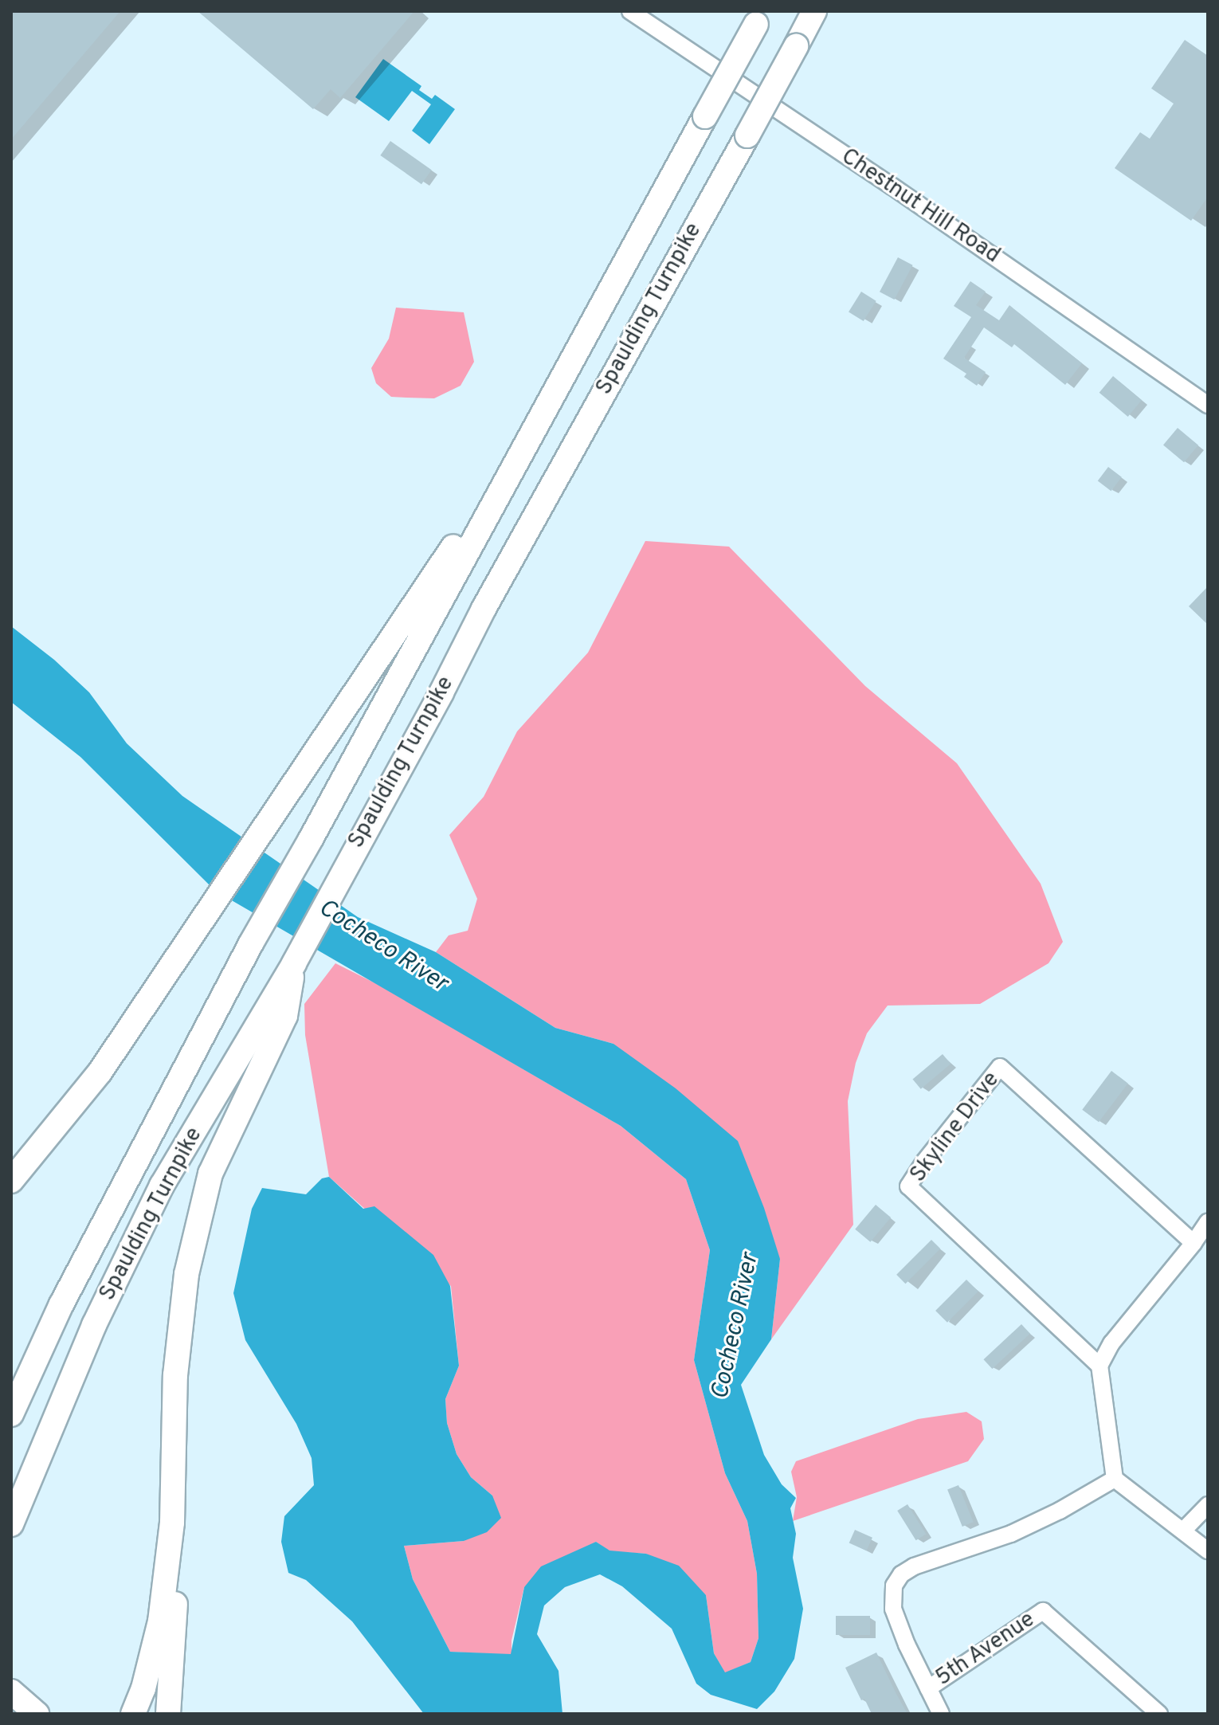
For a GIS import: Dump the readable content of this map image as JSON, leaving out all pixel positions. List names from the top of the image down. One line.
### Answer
{"streets":{"highway":["Spaulding Turnpike"],"street":["Chestnut Hill Road","Skyline Drive","5th Avenue"]},"water":["Cocheco River"]}
